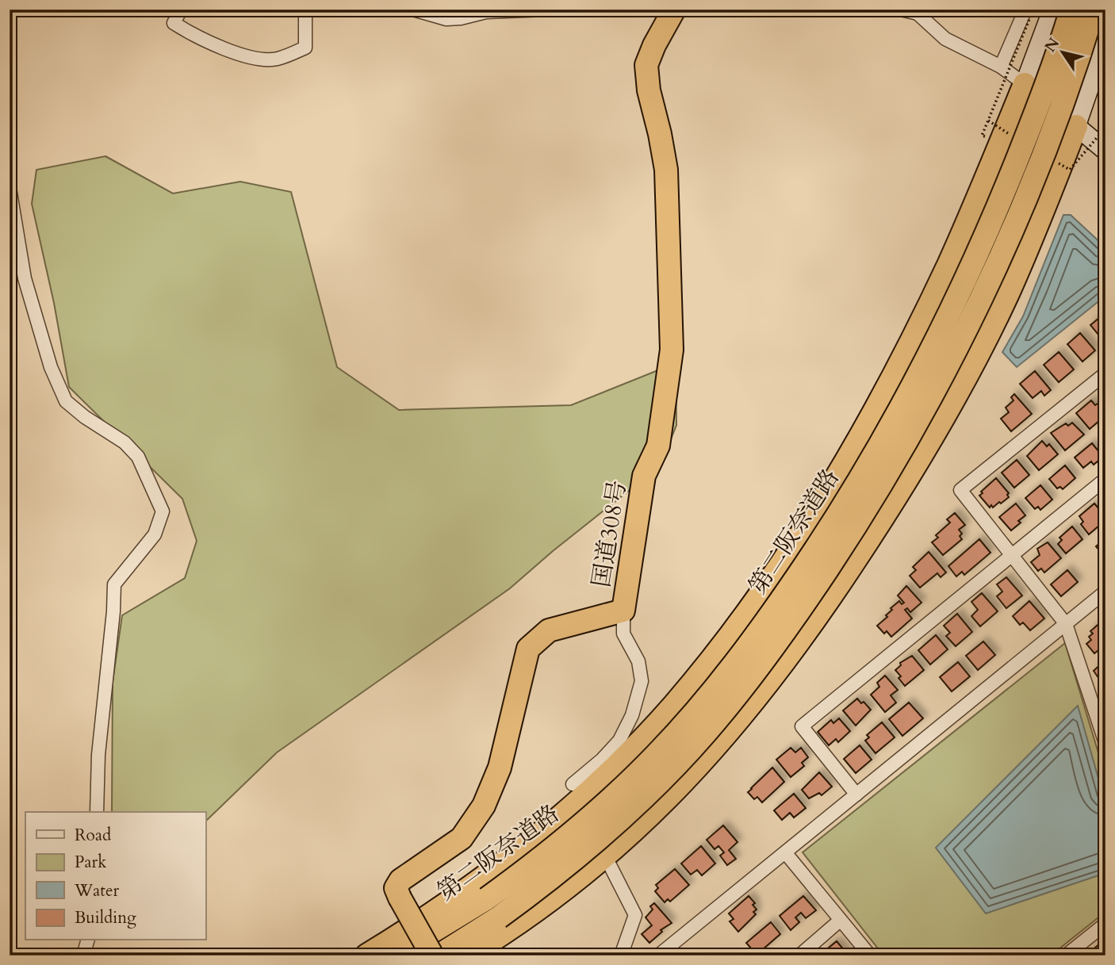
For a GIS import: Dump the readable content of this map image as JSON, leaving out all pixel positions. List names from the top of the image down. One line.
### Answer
{"streets":{"highway":["第二阪奈道路","国道308号"]},"legend":["Road","Park","Water","Building"],"north":"top left"}
